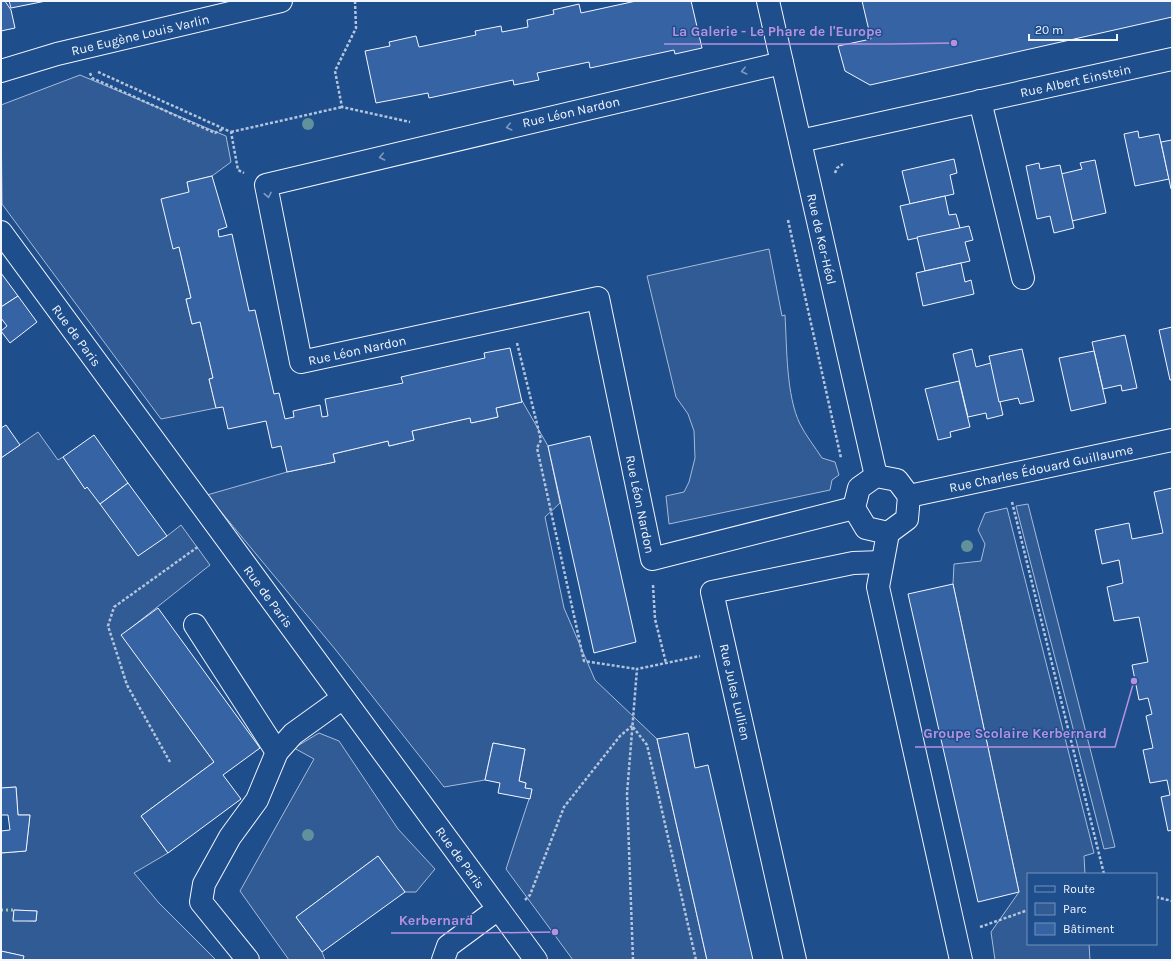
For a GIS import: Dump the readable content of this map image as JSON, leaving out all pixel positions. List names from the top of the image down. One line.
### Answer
{"streets":{"street":["Rue Eugène Louis Varlin","Rue Albert Einstein","Rue Léon Nardon","Rue de Ker-Héol","Rue de Paris","Rue Charles Édouard Guillaume","Rue Jules Lullien"]},"crossings":[["Rue Albert Einstein","Rue de Ker-Héol"],["Rue Léon Nardon","Rue de Ker-Héol"],["Rue Léon Nardon","Rue Charles Édouard Guillaume"],["Rue de Ker-Héol","Rue Charles Édouard Guillaume"]],"places":["La Galerie - Le Phare de l'Europe","Groupe Scolaire Kerbernard","Kerbernard"],"legend":["Route","Parc","Bâtiment"],"scale_bar":"20 m"}
